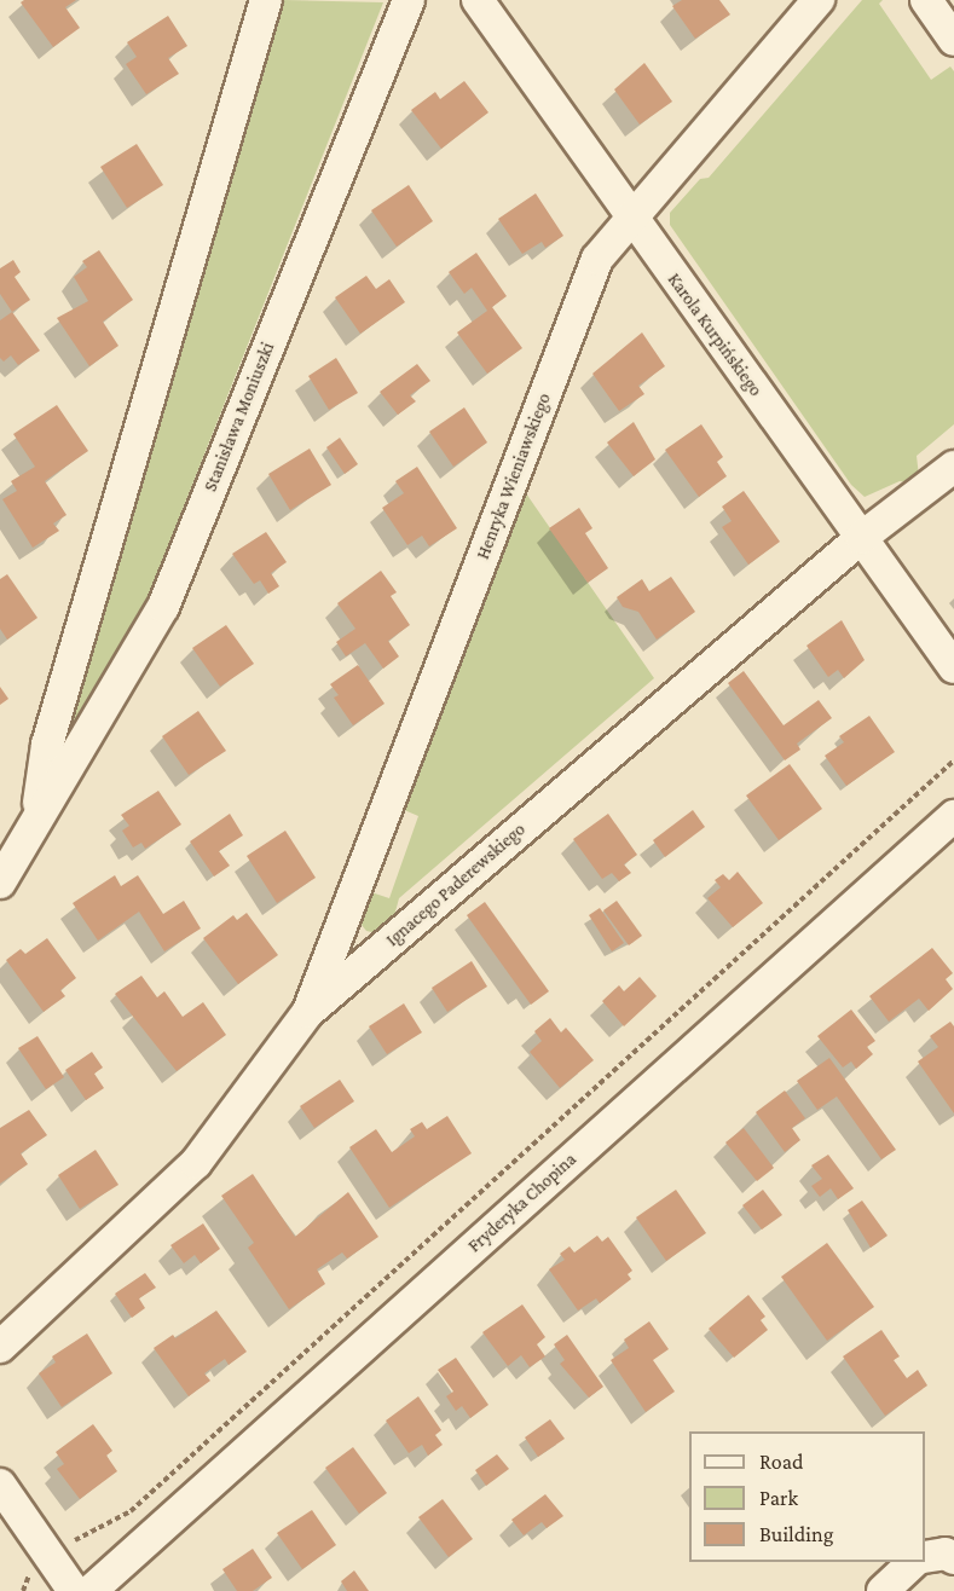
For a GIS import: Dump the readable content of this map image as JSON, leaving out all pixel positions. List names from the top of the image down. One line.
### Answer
{"streets":{"street":["Karola Kurpińskiego","Stanisława Moniuszki","Henryka Wieniawskiego","Ignacego Paderewskiego","Fryderyka Chopina"]},"crossings":[["Karola Kurpińskiego","Henryka Wieniawskiego"],["Karola Kurpińskiego","Ignacego Paderewskiego"],["Henryka Wieniawskiego","Ignacego Paderewskiego"]],"legend":["Road","Park","Building"]}
